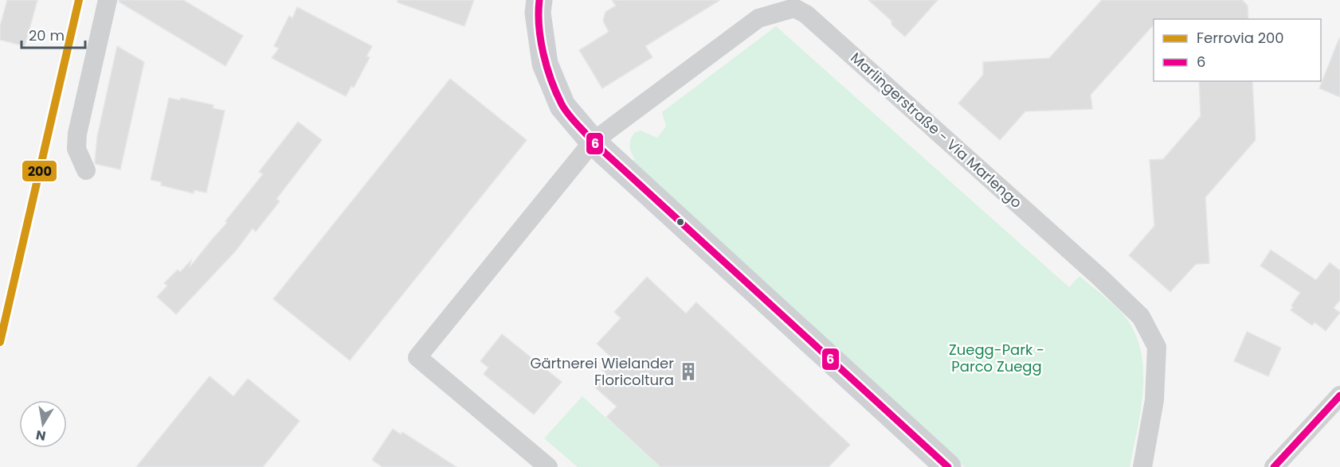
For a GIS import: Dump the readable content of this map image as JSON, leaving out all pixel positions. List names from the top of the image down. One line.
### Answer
{"streets":{"street":["Marlingerstraße - Via Marlengo"]},"parks":["Zuegg-Park - Parco Zuegg"],"places":{"building":["Gärtnerei Wielander Floricoltura"]},"lines":["rail line 200","transit line 6"],"legend":["Ferrovia 200","6"],"scale_bar":"20 m","north":"bottom"}
